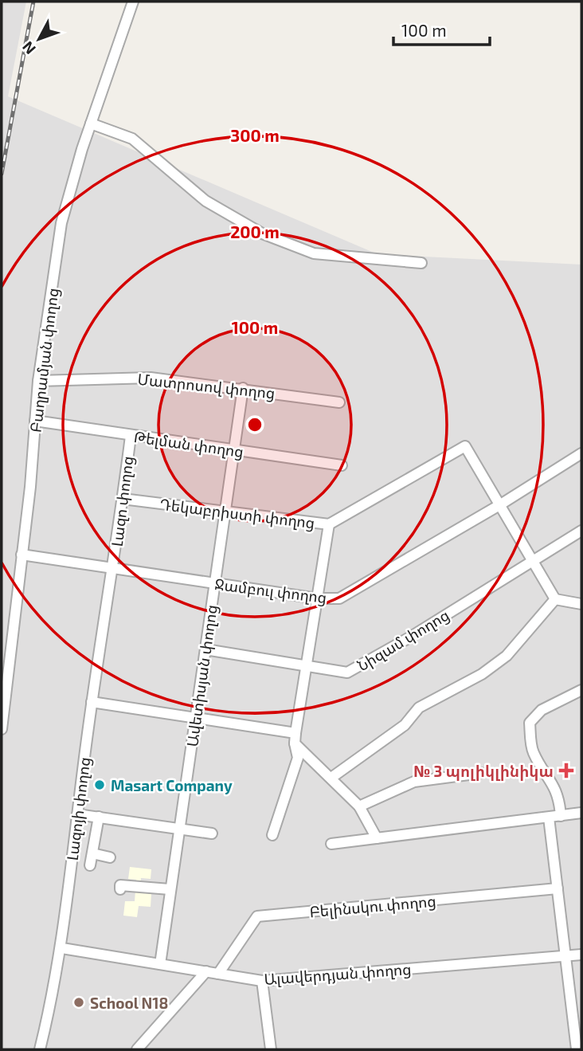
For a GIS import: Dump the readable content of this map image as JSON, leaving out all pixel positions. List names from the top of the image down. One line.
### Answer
{"streets":{"street":["Բաղրամյան փողոց","Մատրոսով փողոց","Թելման փողոց","Լազո փողոց","Դեկաբրիստի փողոց","Ջամբուլ փողոց","Նիզամ փողոց","Ավետիսյան փողոց","Լազոյի փողոց","Բելինսկու փողոց","Ալավերդյան փողոց"]},"crossings":[["Բաղրամյան փողոց","Մատրոսով փողոց"],["Բաղրամյան փողոց","Թելման փողոց"],["Բաղրամյան փողոց","Ջամբուլ փողոց"],["Մատրոսով փողոց","Ավետիսյան փողոց"],["Թելման փողոց","Լազո փողոց"],["Թելման փողոց","Ավետիսյան փողոց"],["Լազո փողոց","Դեկաբրիստի փողոց"],["Լազո փողոց","Ջամբուլ փողոց"],["Լազո փողոց","Լազոյի փողոց"],["Դեկաբրիստի փողոց","Ջամբուլ փողոց"],["Դեկաբրիստի փողոց","Ավետիսյան փողոց"],["Ջամբուլ փողոց","Ավետիսյան փողոց"],["Ջամբուլ փողոց","Լազոյի փողոց"],["Նիզամ փողոց","Ավետիսյան փողոց"],["Ավետիսյան փողոց","Ալավերդյան փողոց"],["Լազոյի փողոց","Ալավերդյան փողոց"],["Բելինսկու փողոց","Ալավերդյան փողոց"]],"places":{"health":["№ 3 պոլիկլինիկա"],"other":["Masart Company","School N18"]},"scale_bar":"100 m","north":"bottom left","rings":["300 m","200 m","100 m"]}
